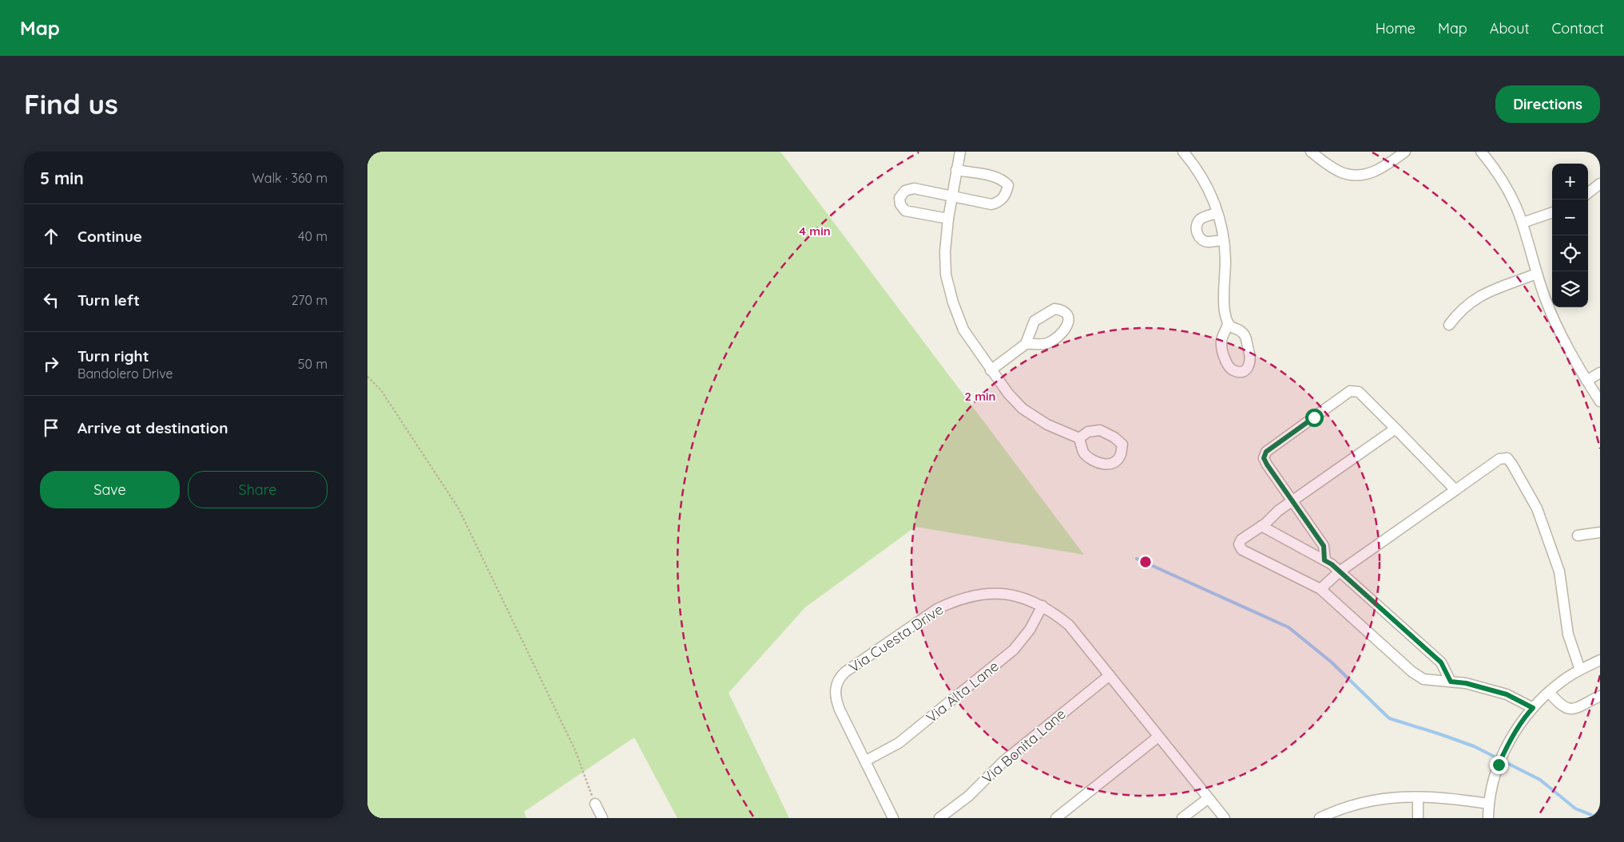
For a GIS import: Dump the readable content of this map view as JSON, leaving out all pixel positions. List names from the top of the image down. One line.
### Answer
{"streets":{"street":["Via Cuesta Drive","Via Alta Lane","Via Bonita Lane"]},"crossings":[["Via Cuesta Drive","Via Alta Lane"],["Via Cuesta Drive","Via Bonita Lane"]],"page":{"header":"Map","nav":["Home","Map","About","Contact"],"buttons":["Directions",["Save","Share"]],"title":"Find us","heading":["5 min","Walk · 360 m"],"map_buttons":["+","−"],"list":[["Continue","40 m"],["Turn left","270 m"],["Turn right","Bandolero Drive","50 m"],"Arrive at destination"]},"rings":["4 min","2 min"]}
